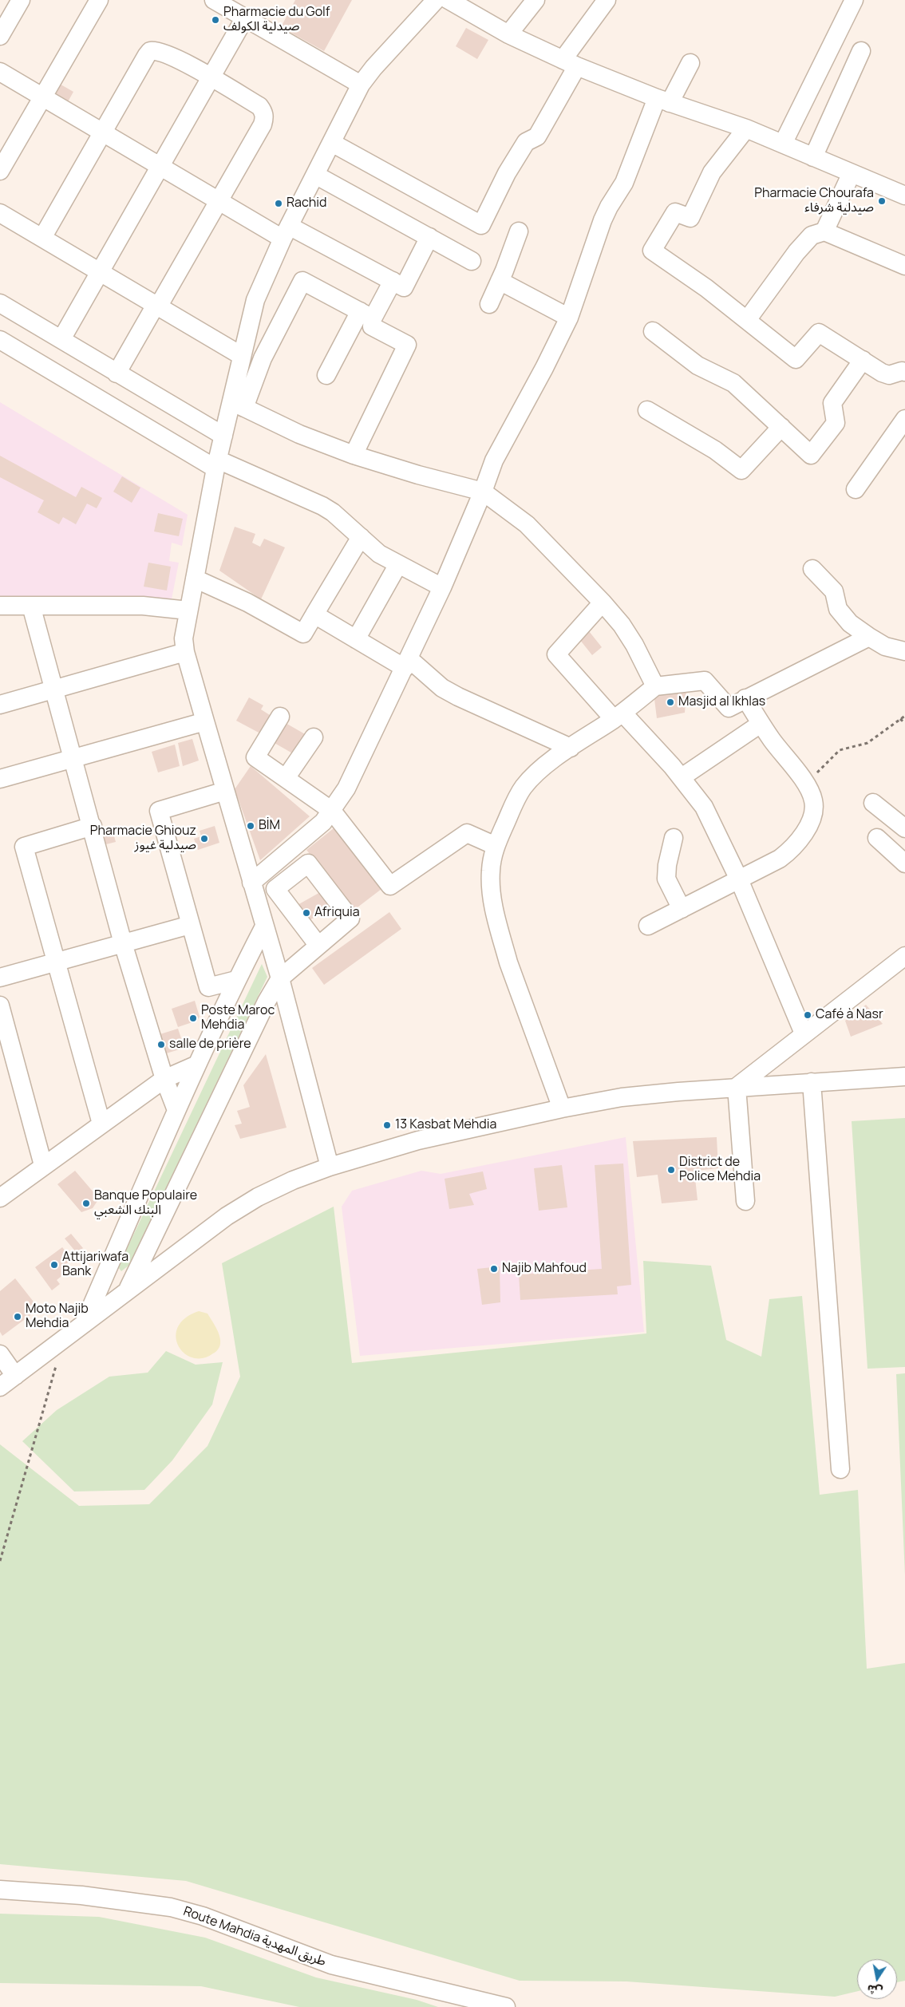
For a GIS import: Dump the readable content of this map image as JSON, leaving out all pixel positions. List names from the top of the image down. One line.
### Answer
{"streets":{"street":["Route Mahdia طريق المهدية"]},"places":["Pharmacie du Golf صيدلية الكولف","Pharmacie Chourafa صيدلية شرفاء","Rachid","Masjid al Ikhlas","BİM","Pharmacie Ghiouz صيدلية غيوز","Afriquia","Café à Nasr","Poste Maroc Mehdia","salle de prière","13 Kasbat Mehdia","District de Police Mehdia","Banque Populaire البنك الشعبي","Attijariwafa Bank","Najib Mahfoud","Moto Najib Mehdia"],"north":"bottom"}
